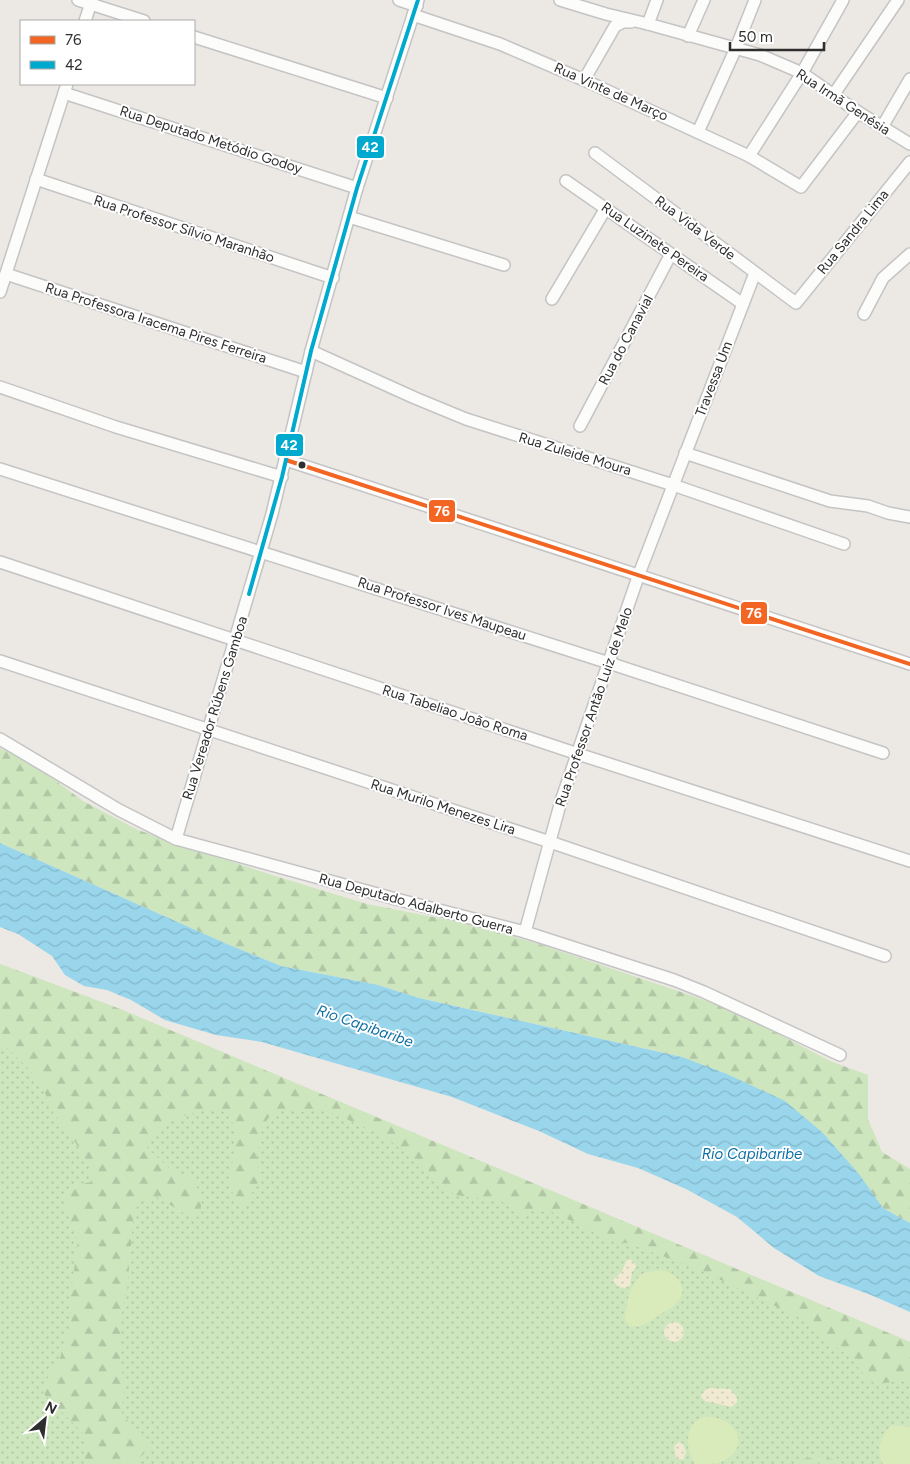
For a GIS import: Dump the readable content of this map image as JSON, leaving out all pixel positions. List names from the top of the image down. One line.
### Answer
{"streets":{"street":["Rua Vinte de Março","Rua Irmã Genésia","Rua Deputado Metódio Godoy","Rua Vida Verde","Rua Professor Sílvio Maranhão","Rua Sandra Lima","Rua Luzinete Pereira","Rua Professora Iracema Pires Ferreira","Rua do Canavial","Travessa Um","Rua Zuleide Moura","Rua Professor Ives Maupeau","Rua Professor Antão Luiz de Melo","Rua Vereador Rúbens Gamboa","Rua Tabeliao João Roma","Rua Murilo Menezes Lira","Rua Deputado Adalberto Guerra"]},"crossings":[["Rua Vinte de Março","Rua Irmã Genésia"],["Rua Vinte de Março","Rua Vereador Rúbens Gamboa"],["Rua Deputado Metódio Godoy","Rua Vereador Rúbens Gamboa"],["Rua Vida Verde","Rua Sandra Lima"],["Rua Vida Verde","Travessa Um"],["Rua Professor Sílvio Maranhão","Rua Vereador Rúbens Gamboa"],["Rua Luzinete Pereira","Rua do Canavial"],["Rua Luzinete Pereira","Travessa Um"],["Rua Professora Iracema Pires Ferreira","Rua Vereador Rúbens Gamboa"],["Travessa Um","Rua Zuleide Moura"],["Travessa Um","Rua Professor Antão Luiz de Melo"],["Rua Zuleide Moura","Rua Professor Antão Luiz de Melo"],["Rua Zuleide Moura","Rua Vereador Rúbens Gamboa"],["Rua Professor Ives Maupeau","Rua Professor Antão Luiz de Melo"],["Rua Professor Ives Maupeau","Rua Vereador Rúbens Gamboa"],["Rua Professor Antão Luiz de Melo","Rua Tabeliao João Roma"],["Rua Professor Antão Luiz de Melo","Rua Murilo Menezes Lira"],["Rua Professor Antão Luiz de Melo","Rua Deputado Adalberto Guerra"],["Rua Vereador Rúbens Gamboa","Rua Tabeliao João Roma"],["Rua Vereador Rúbens Gamboa","Rua Murilo Menezes Lira"],["Rua Vereador Rúbens Gamboa","Rua Deputado Adalberto Guerra"]],"water":["Rio Capibaribe"],"lines":["transit line 42","transit line 76"],"legend":["76","42"],"scale_bar":"50 m","north":"top right"}
